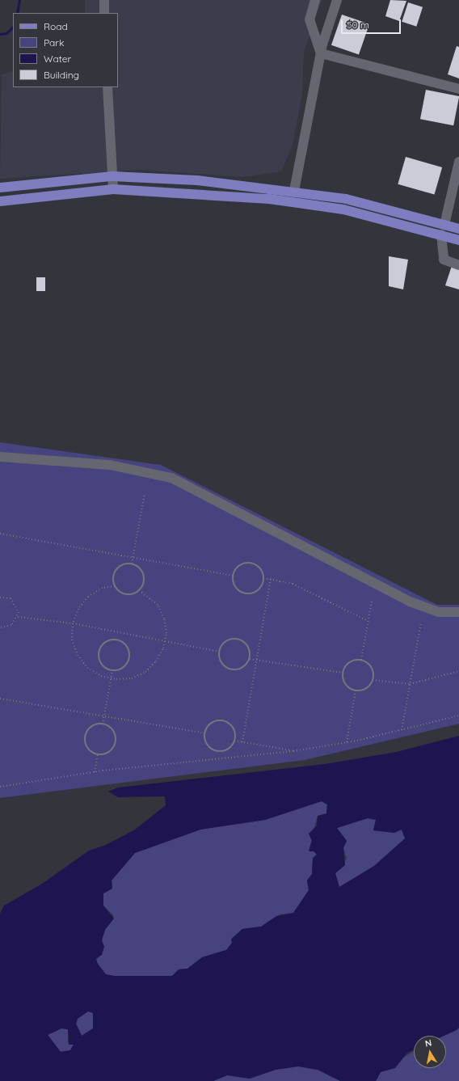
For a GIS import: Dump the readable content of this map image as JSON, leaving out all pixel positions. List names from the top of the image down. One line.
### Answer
{"legend":["Road","Park","Water","Building"],"scale_bar":"50 m","north":"top"}
